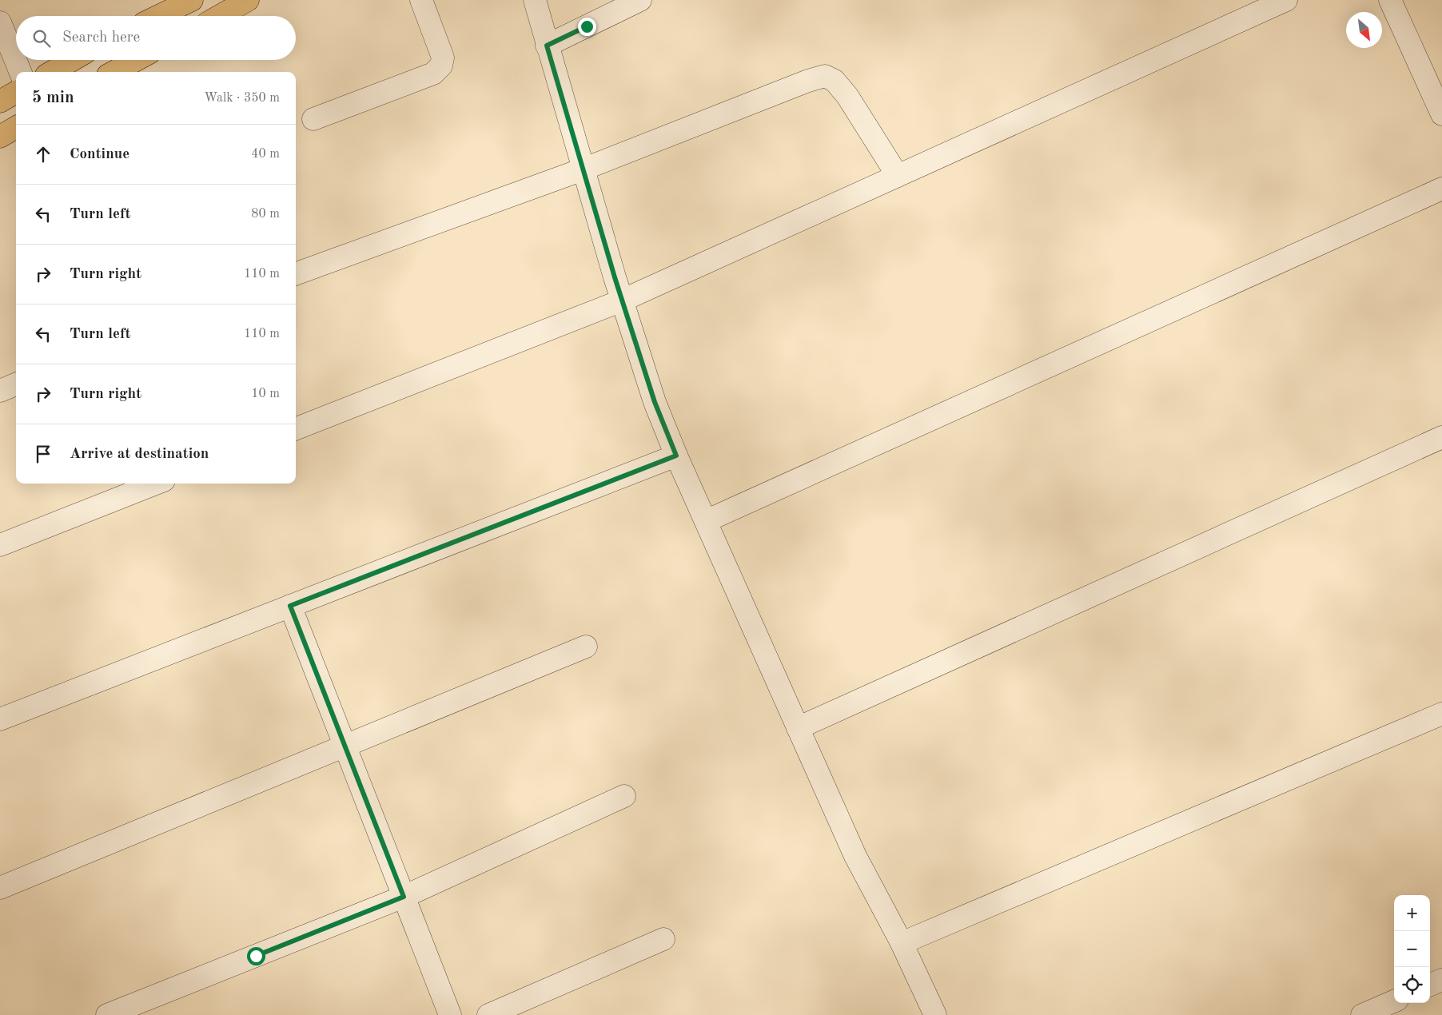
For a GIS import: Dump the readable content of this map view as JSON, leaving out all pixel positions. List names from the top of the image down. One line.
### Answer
{"north":"bottom right","page":{"search":"Search here","heading":["5 min","Walk · 350 m"],"list":[["Continue","40 m"],["Turn left","80 m"],["Turn right","110 m"],["Turn left","110 m"],["Turn right","10 m"],"Arrive at destination"],"map_buttons":["+","−"]}}
